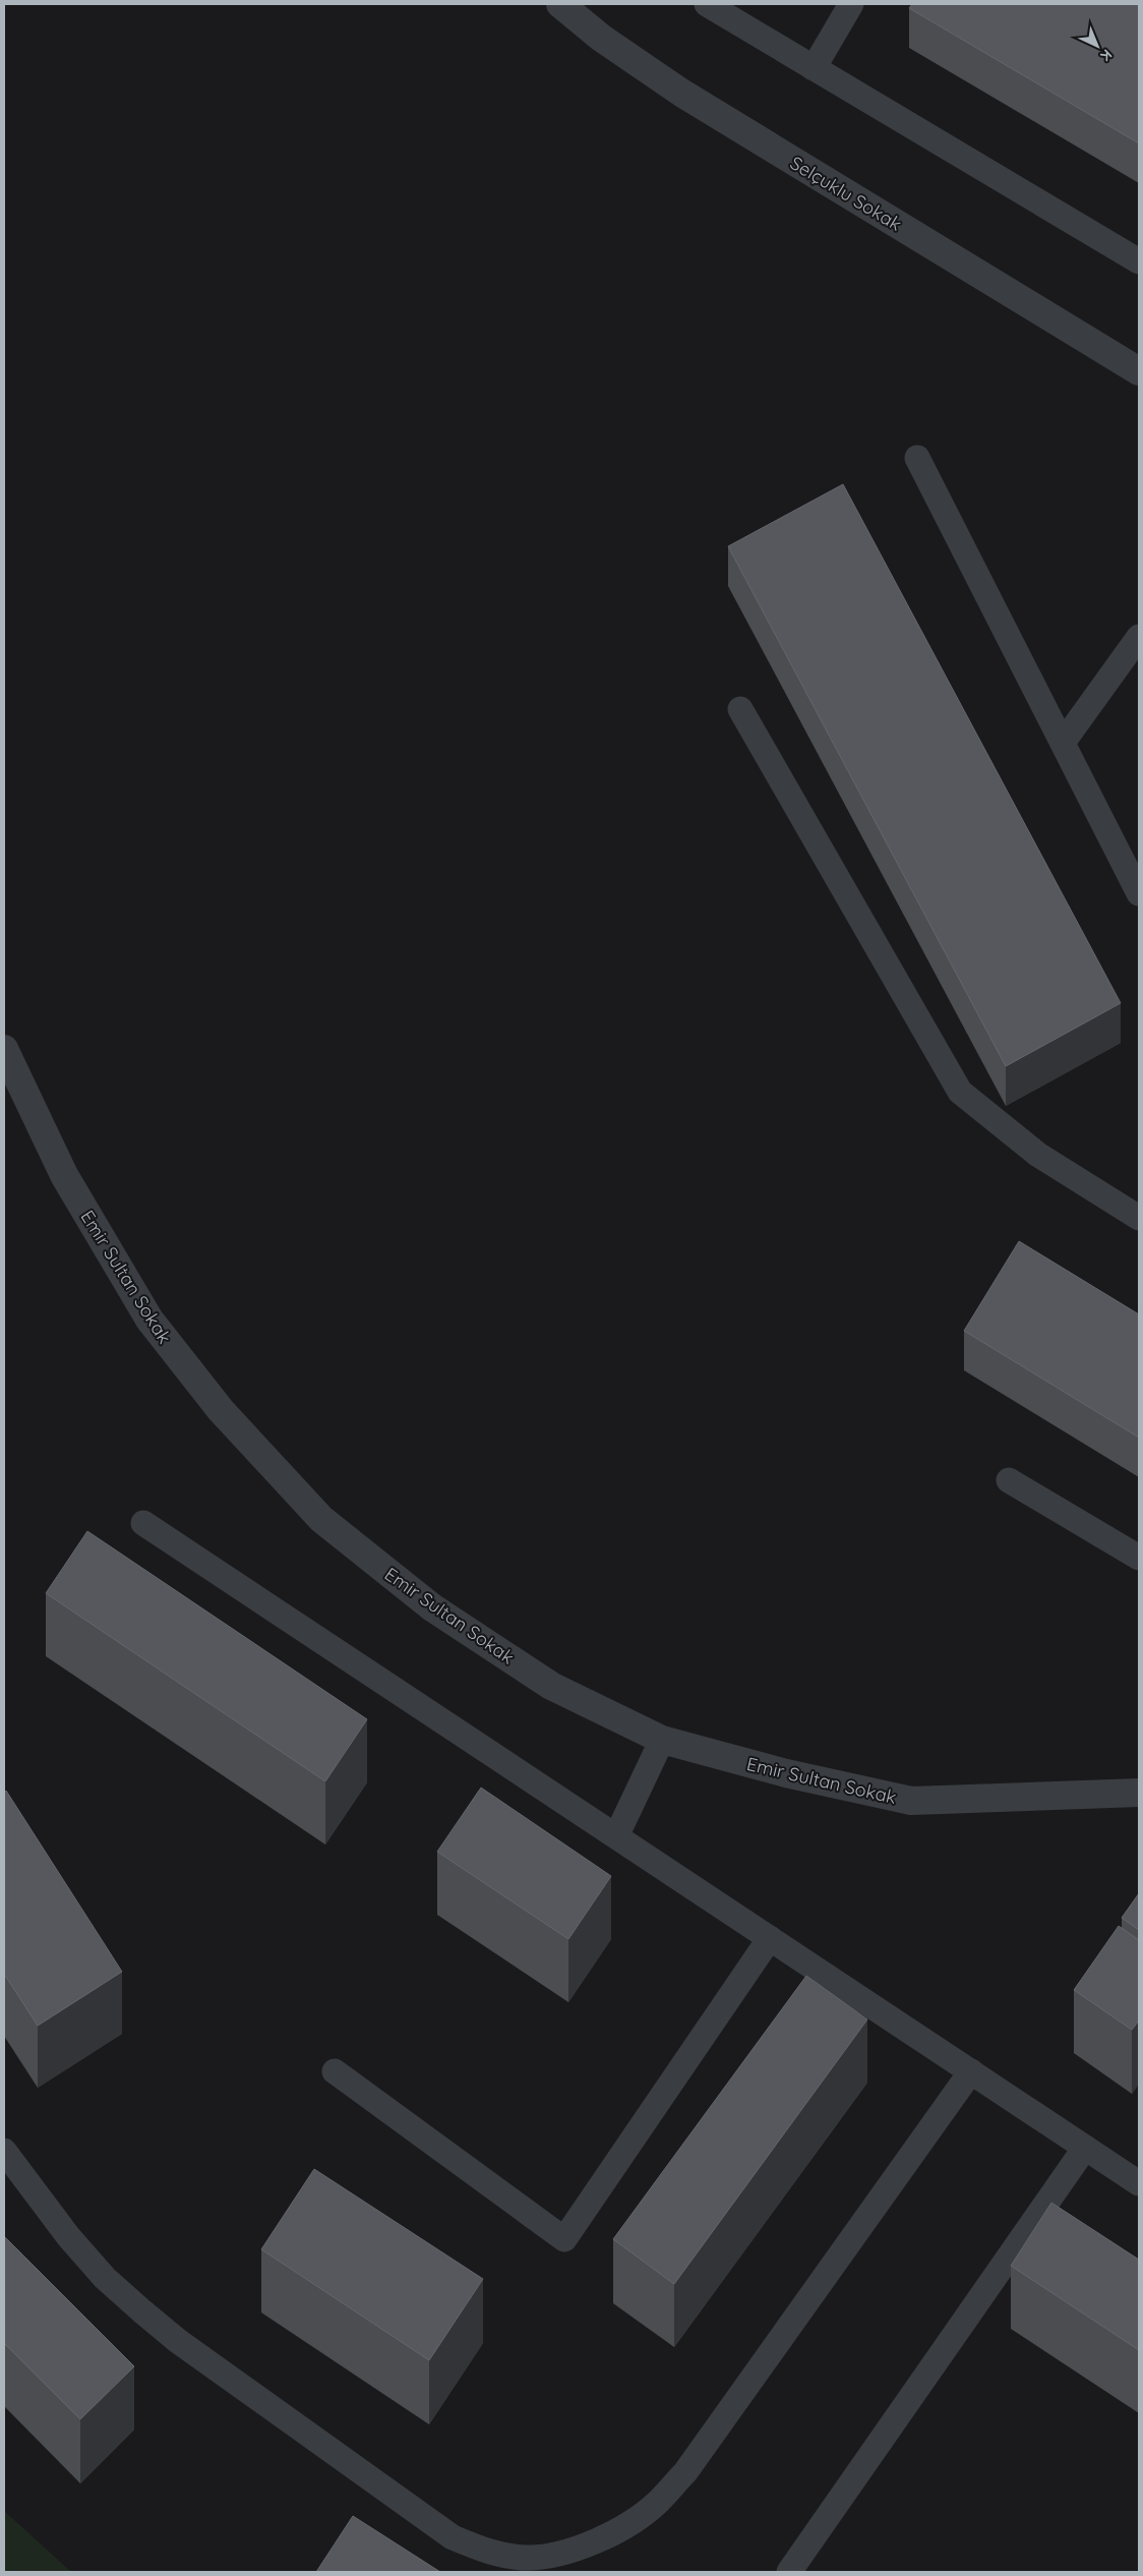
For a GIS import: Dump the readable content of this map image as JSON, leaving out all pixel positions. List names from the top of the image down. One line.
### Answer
{"streets":{"street":["Selçuklu Sokak","Emir Sultan Sokak"]},"north":"bottom right"}
